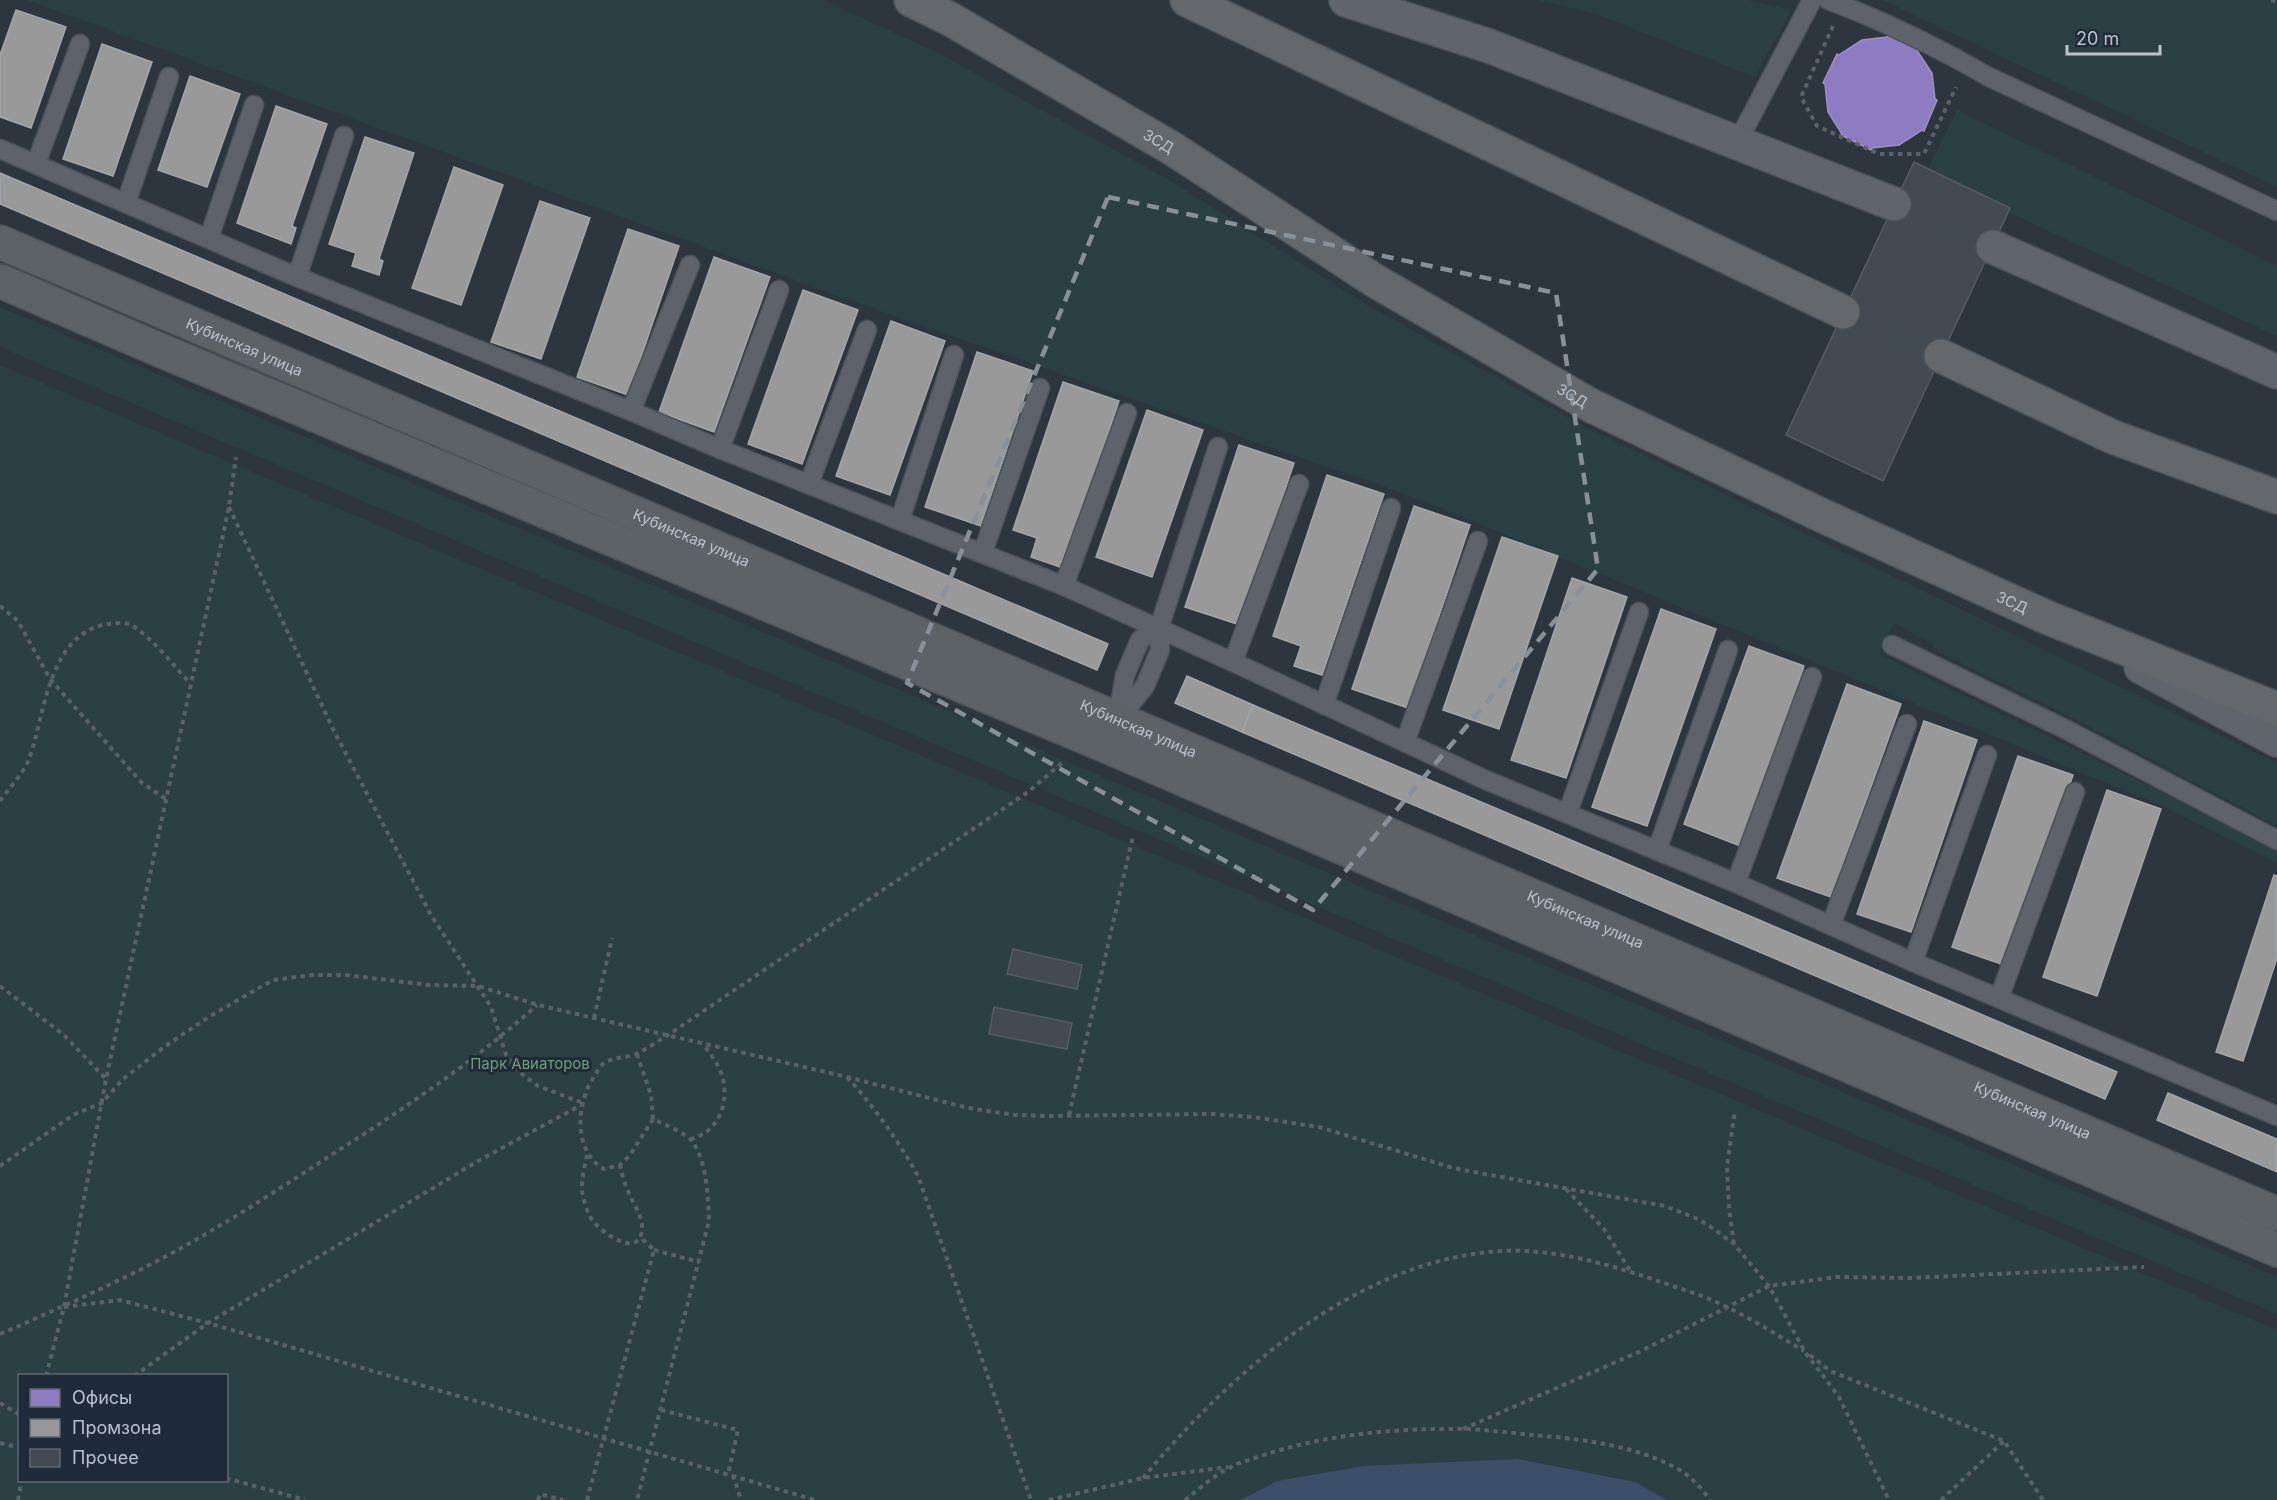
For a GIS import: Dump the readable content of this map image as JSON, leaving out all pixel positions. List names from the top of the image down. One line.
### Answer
{"streets":{"highway":["ЗСД"],"main road":["Кубинская улица"]},"parks":["Парк Авиаторов"],"legend":["Офисы","Промзона","Прочее"],"scale_bar":"20 m"}
